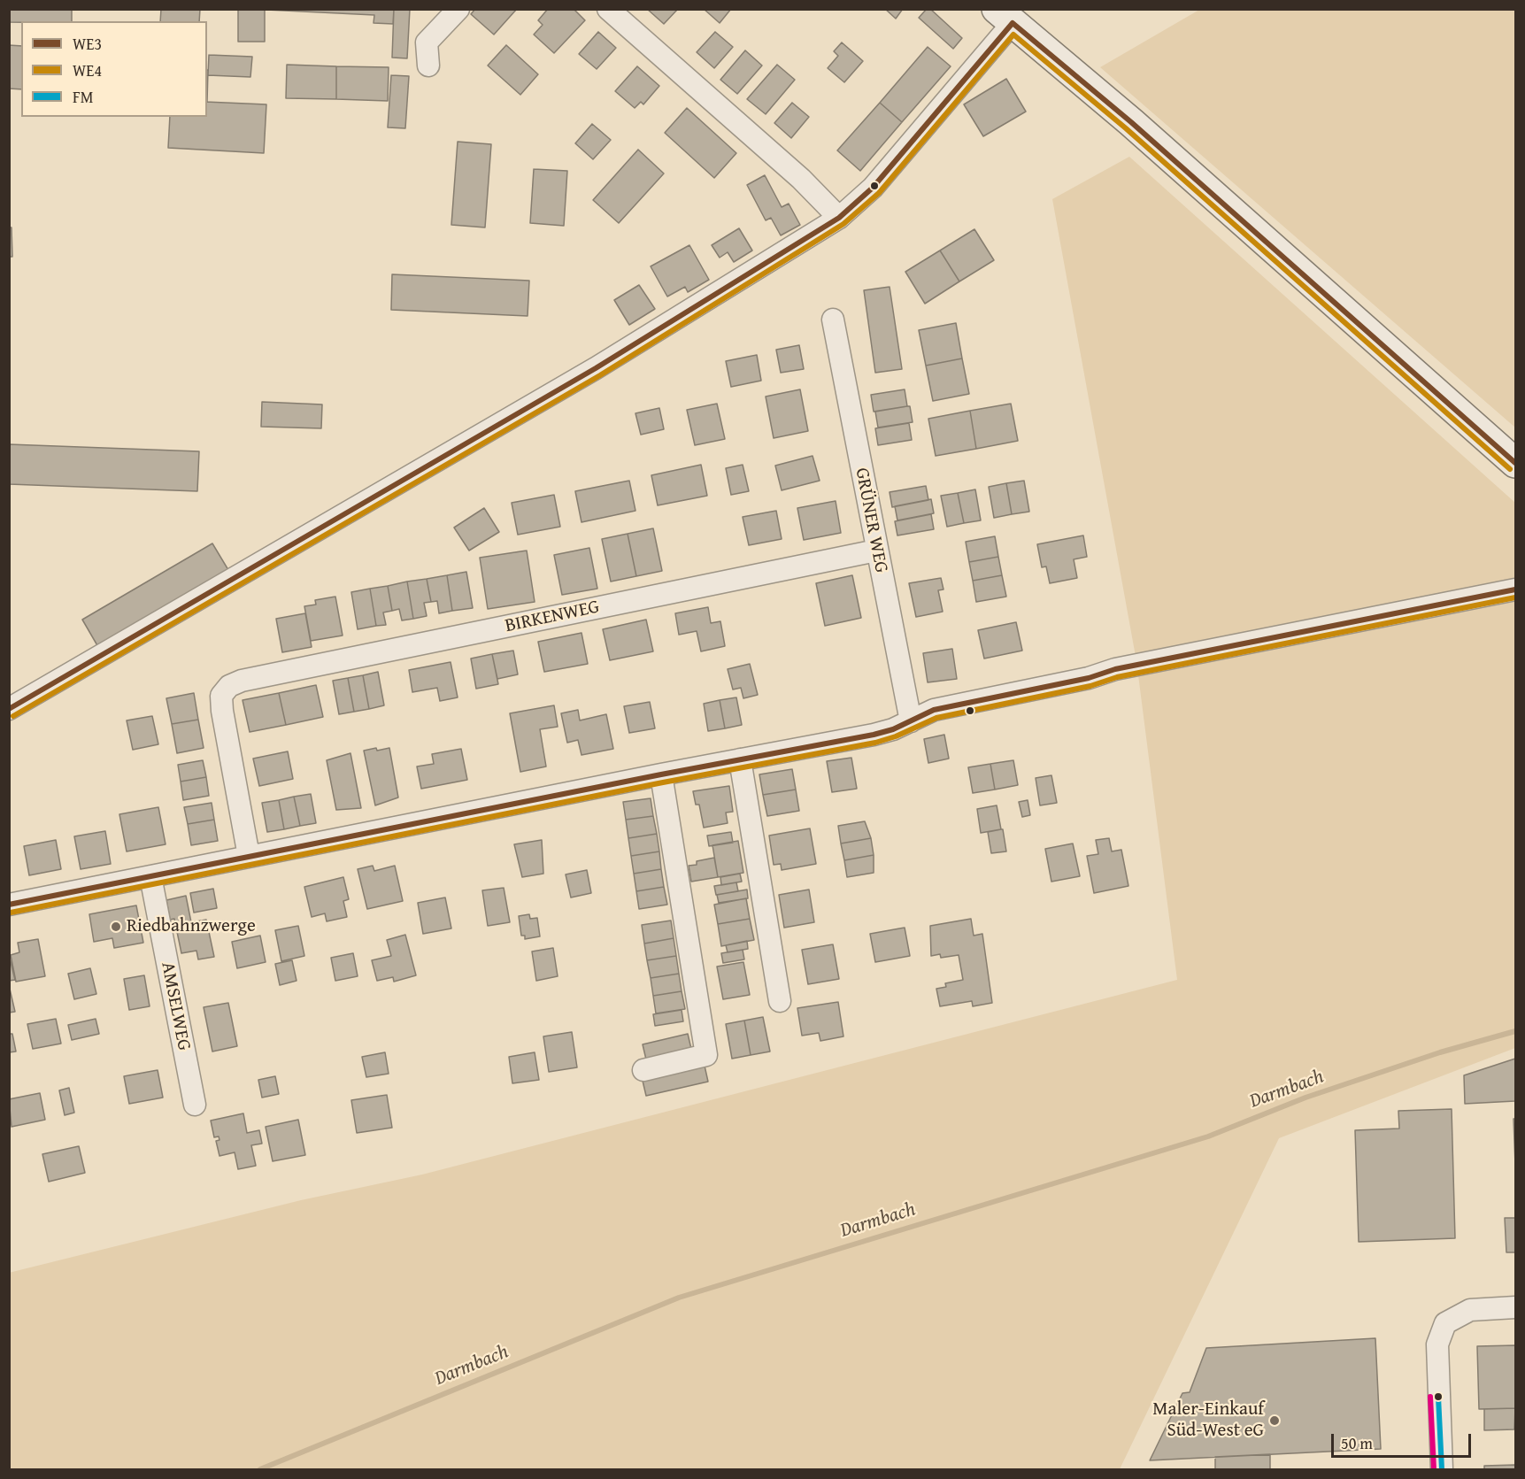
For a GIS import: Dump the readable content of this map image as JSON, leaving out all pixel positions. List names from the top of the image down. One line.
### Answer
{"streets":{"street":["GRÜNER WEG","BIRKENWEG","AMSELWEG"]},"crossings":[["GRÜNER WEG","BIRKENWEG"]],"water":["Darmbach"],"places":["Riedbahnzwerge","Maler-Einkauf Süd-West eG"],"lines":["transit line WE3","transit line WE4","transit line FM"],"legend":["WE3","WE4","FM"],"scale_bar":"50 m"}
